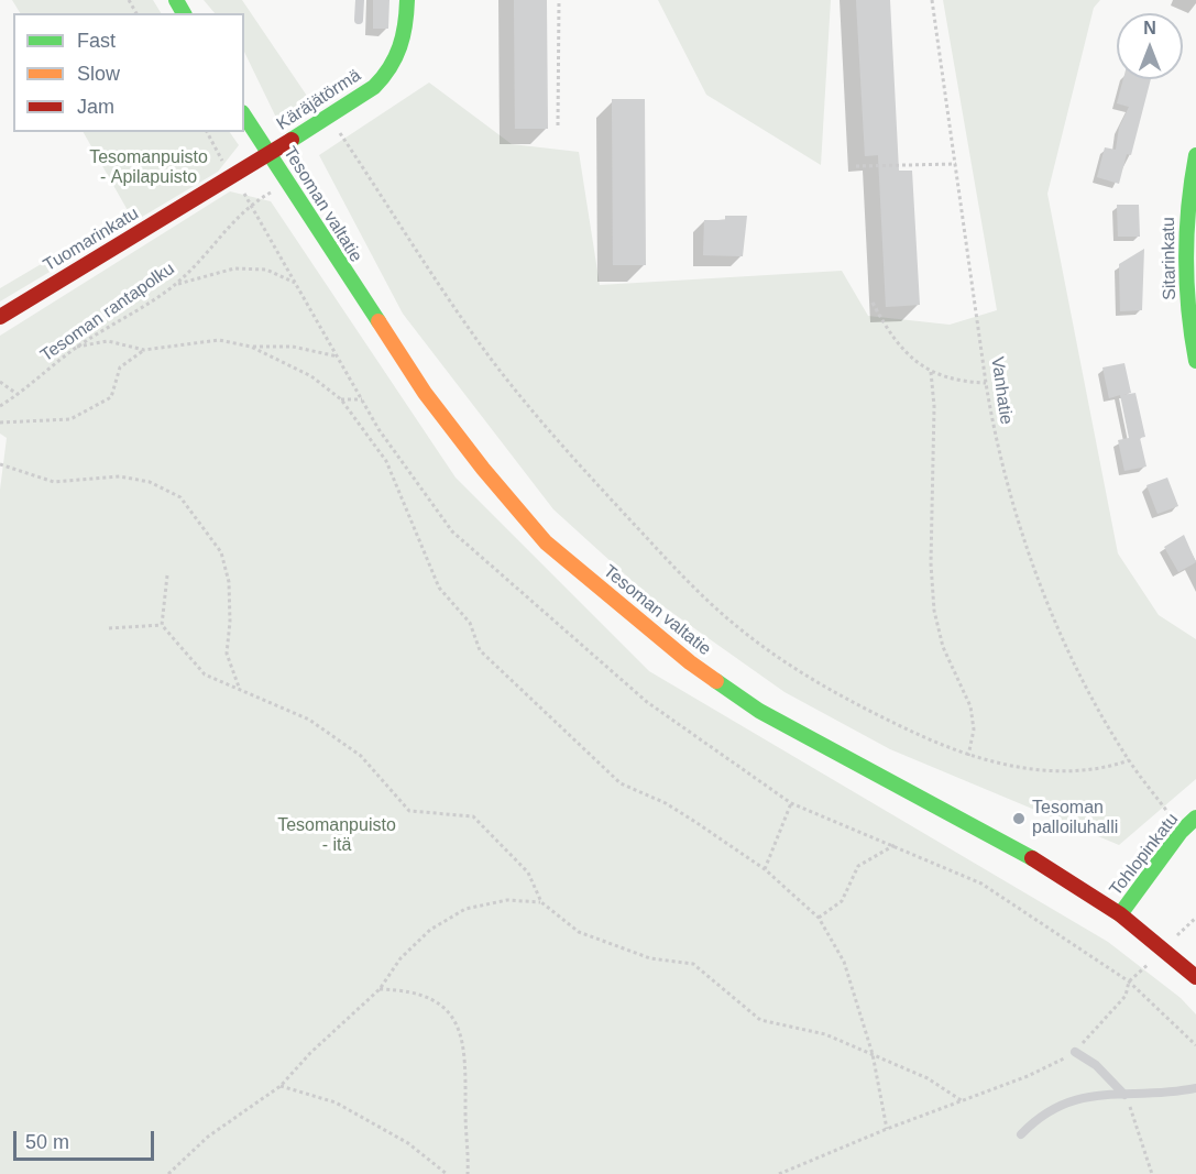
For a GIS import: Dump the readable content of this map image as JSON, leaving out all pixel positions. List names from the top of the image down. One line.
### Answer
{"streets":{"main road":["Käräjätörmä","Tesoman valtatie","Tuomarinkatu","Sitarinkatu","Tohlopinkatu"],"path":["Tesoman rantapolku","Vanhatie"]},"crossings":[["Käräjätörmä","Tesoman valtatie"],["Käräjätörmä","Tuomarinkatu"],["Tesoman valtatie","Tuomarinkatu"],["Tesoman valtatie","Tohlopinkatu"],["Vanhatie","Tohlopinkatu"]],"parks":["Tesomanpuisto - Apilapuisto","Tesomanpuisto - itä"],"places":["Tesoman palloiluhalli"],"legend":["Fast","Slow","Jam"],"scale_bar":"50 m","north":"top"}
